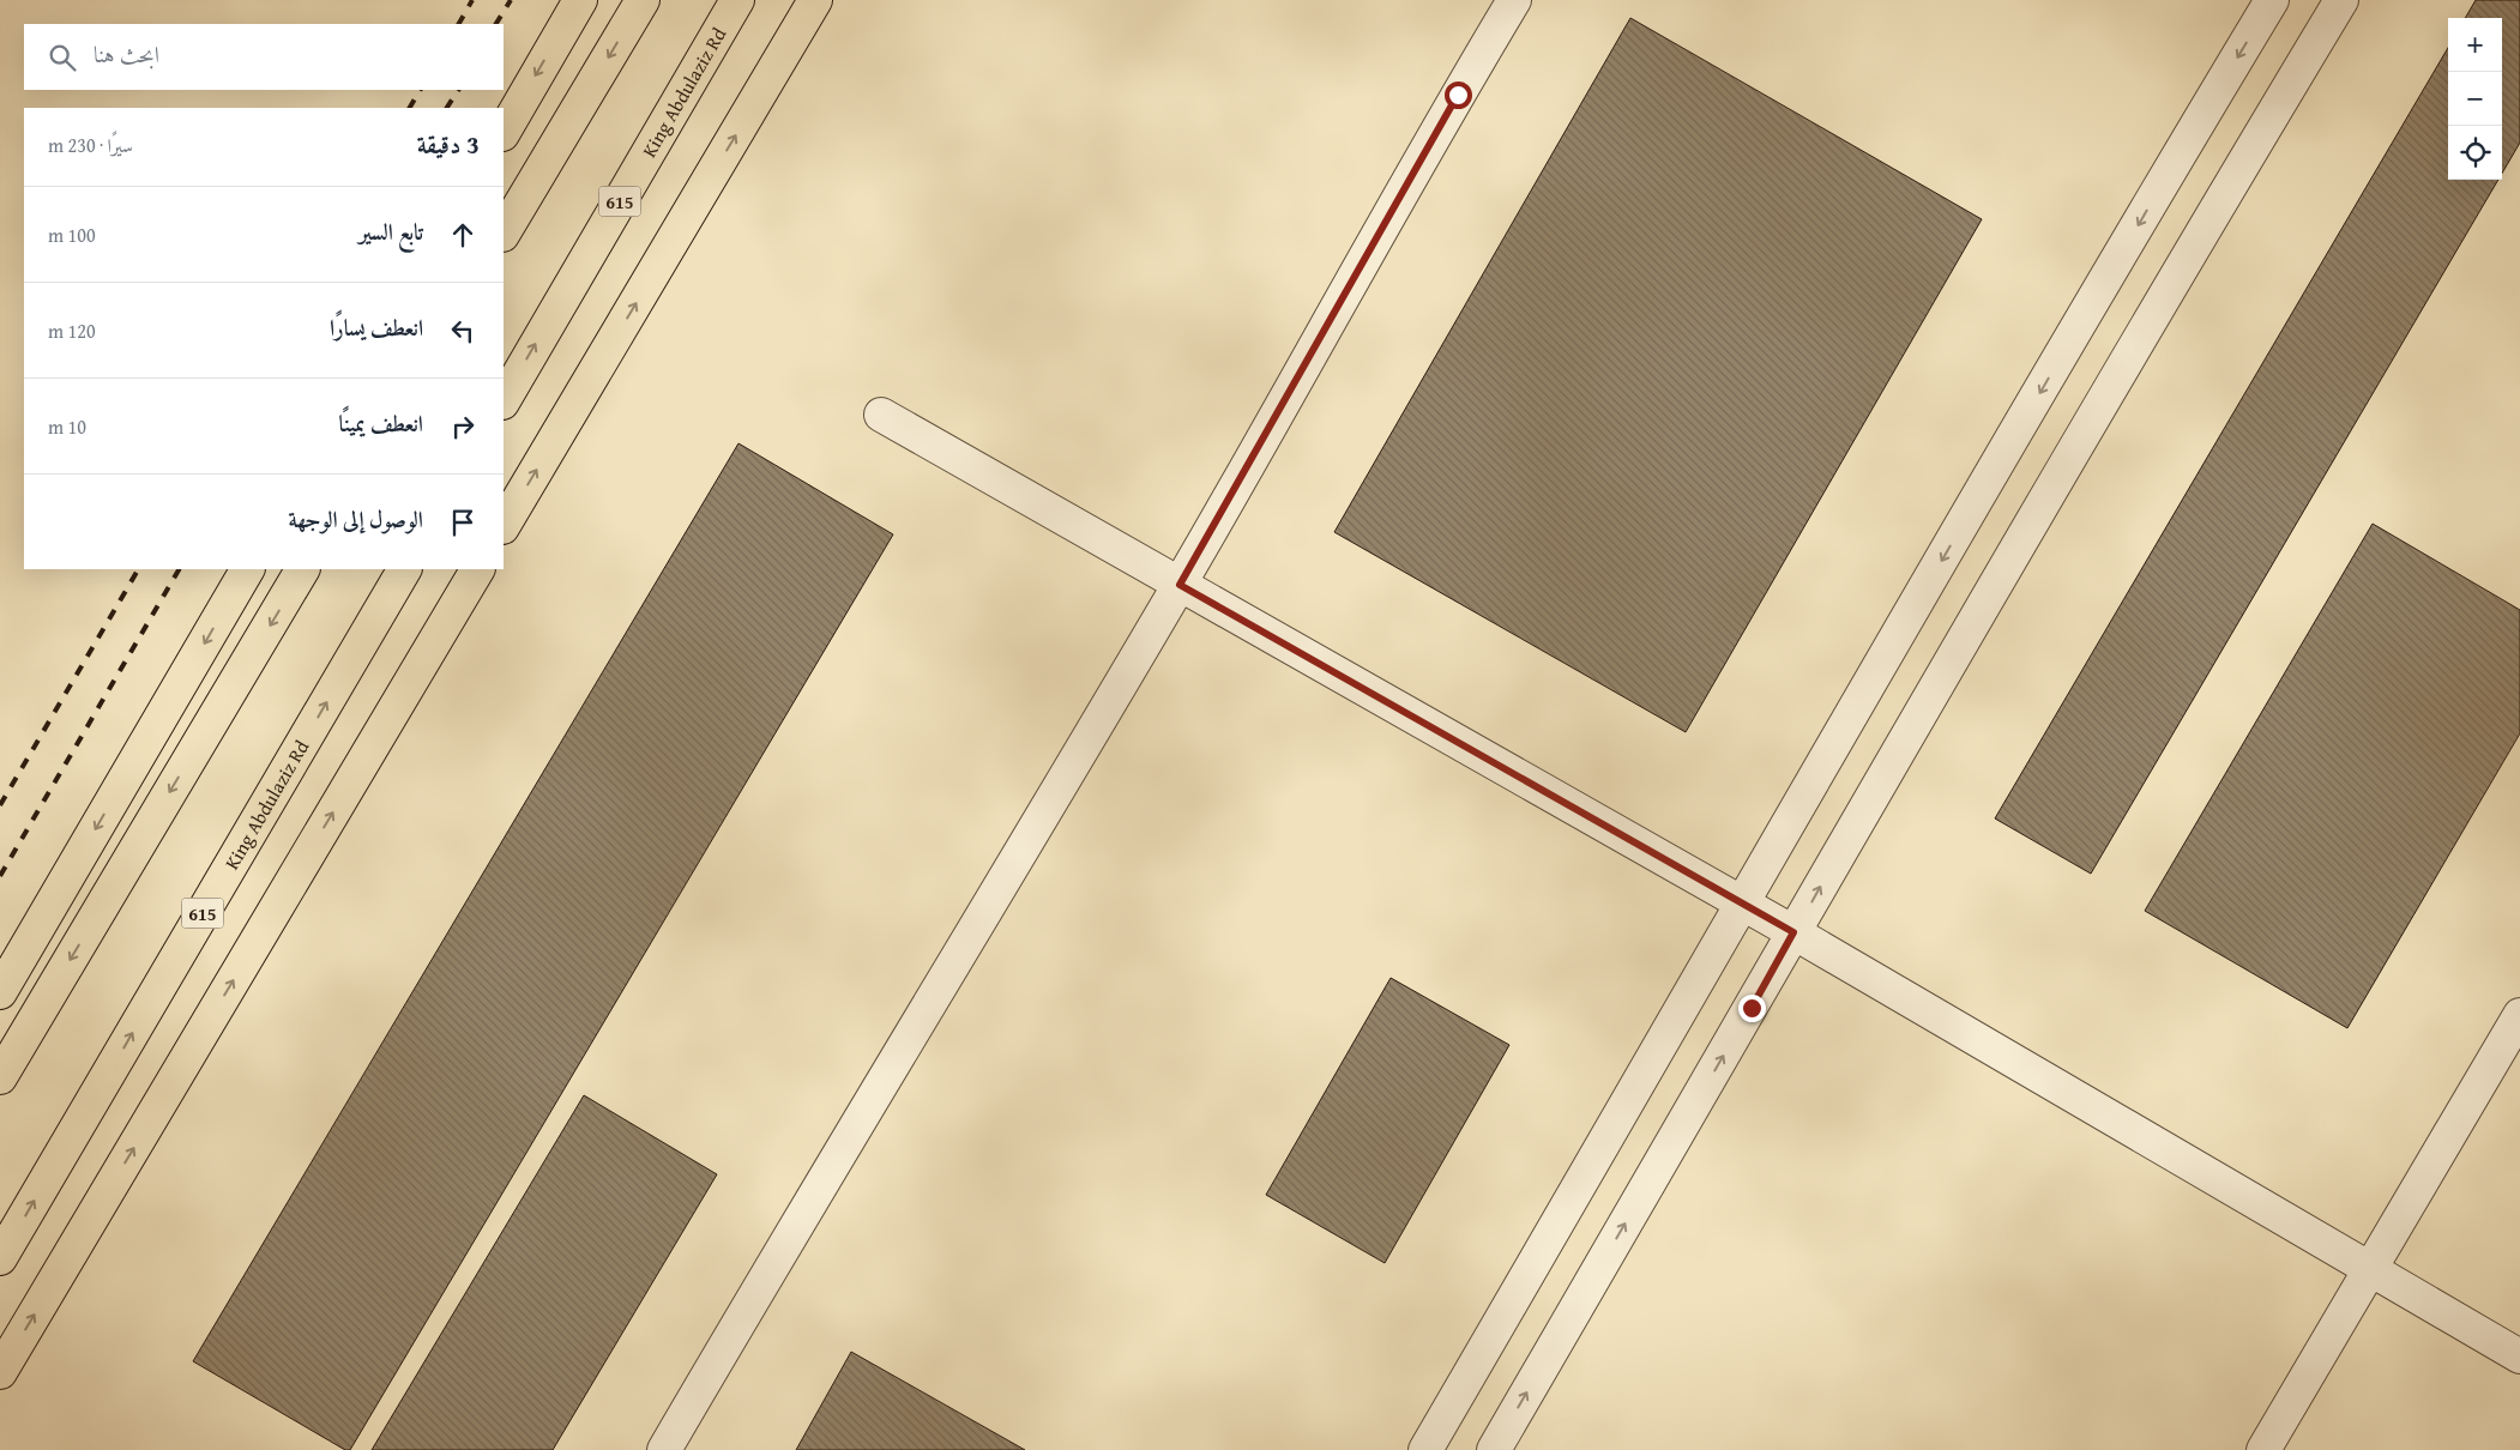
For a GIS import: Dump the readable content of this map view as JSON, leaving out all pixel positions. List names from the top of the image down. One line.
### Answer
{"streets":{"highway":["King Abdulaziz Rd","615"]},"page":{"map_buttons":["+","−"],"search":"ابحث هنا","heading":["3 دقيقة","سيرًا · 230 m"],"list":[["تابع السير","100 m"],["انعطف يسارًا","120 m"],["انعطف يمينًا","10 m"],"الوصول إلى الوجهة"]}}
